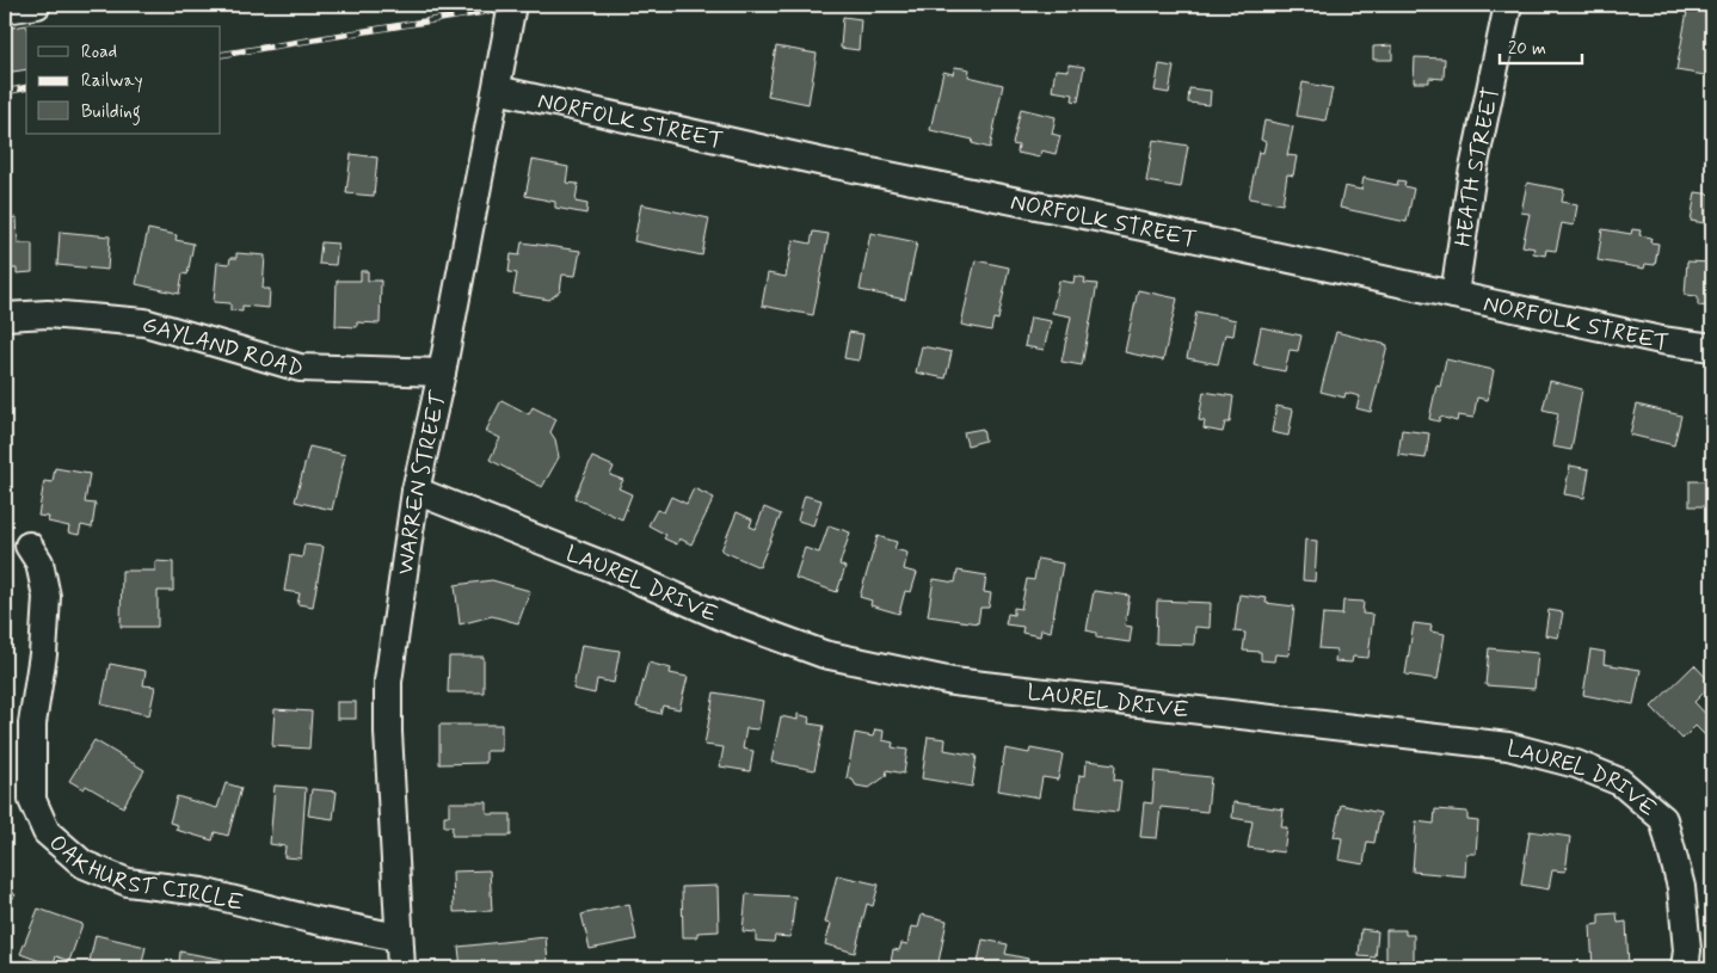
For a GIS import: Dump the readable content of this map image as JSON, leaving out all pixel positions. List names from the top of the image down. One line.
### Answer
{"streets":{"street":["NORFOLK STREET","HEATH STREET","GAYLAND ROAD","WARREN STREET","LAUREL DRIVE","OAKHURST CIRCLE"]},"crossings":[["NORFOLK STREET","HEATH STREET"],["NORFOLK STREET","WARREN STREET"],["GAYLAND ROAD","WARREN STREET"],["WARREN STREET","LAUREL DRIVE"],["WARREN STREET","OAKHURST CIRCLE"]],"legend":["Road","Railway","Building"],"scale_bar":"20 m"}
